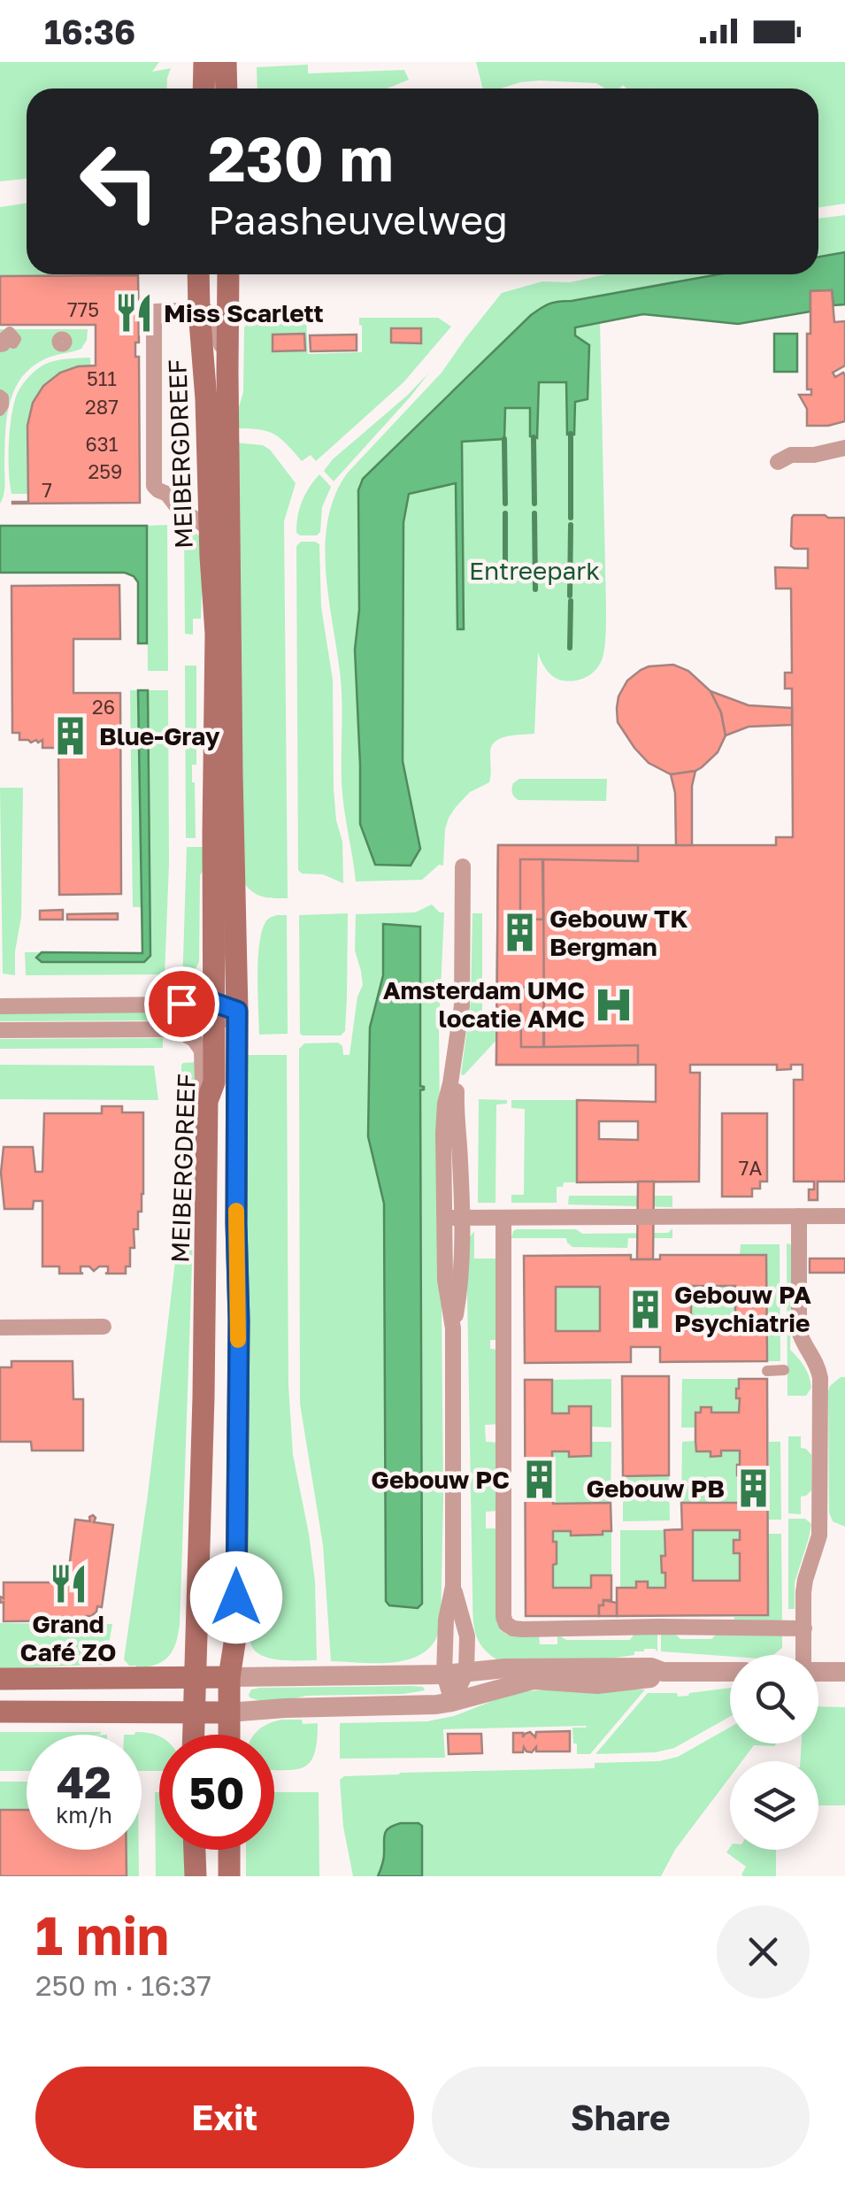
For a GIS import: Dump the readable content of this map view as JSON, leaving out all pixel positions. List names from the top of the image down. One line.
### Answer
{"streets":{"main road":["MEIBERGDREEF"]},"parks":["Entreepark"],"places":{"restaurant":["Miss Scarlett","Grand Café ZO"],"building":["Blue-Gray","Gebouw TK Bergman","Gebouw PA Psychiatrie","Gebouw PC","Gebouw PB"],"hospital":["Amsterdam UMC locatie AMC"]},"house_numbers":["775","511","287","631","259","7","26","7A"],"page":{"status":"16:36","turn":["230 m","Paasheuvelweg"],"speed":"42 km/h","limit":"50","heading":["1 min","250 m · 16:37"],"buttons":["Exit","Share"]}}
